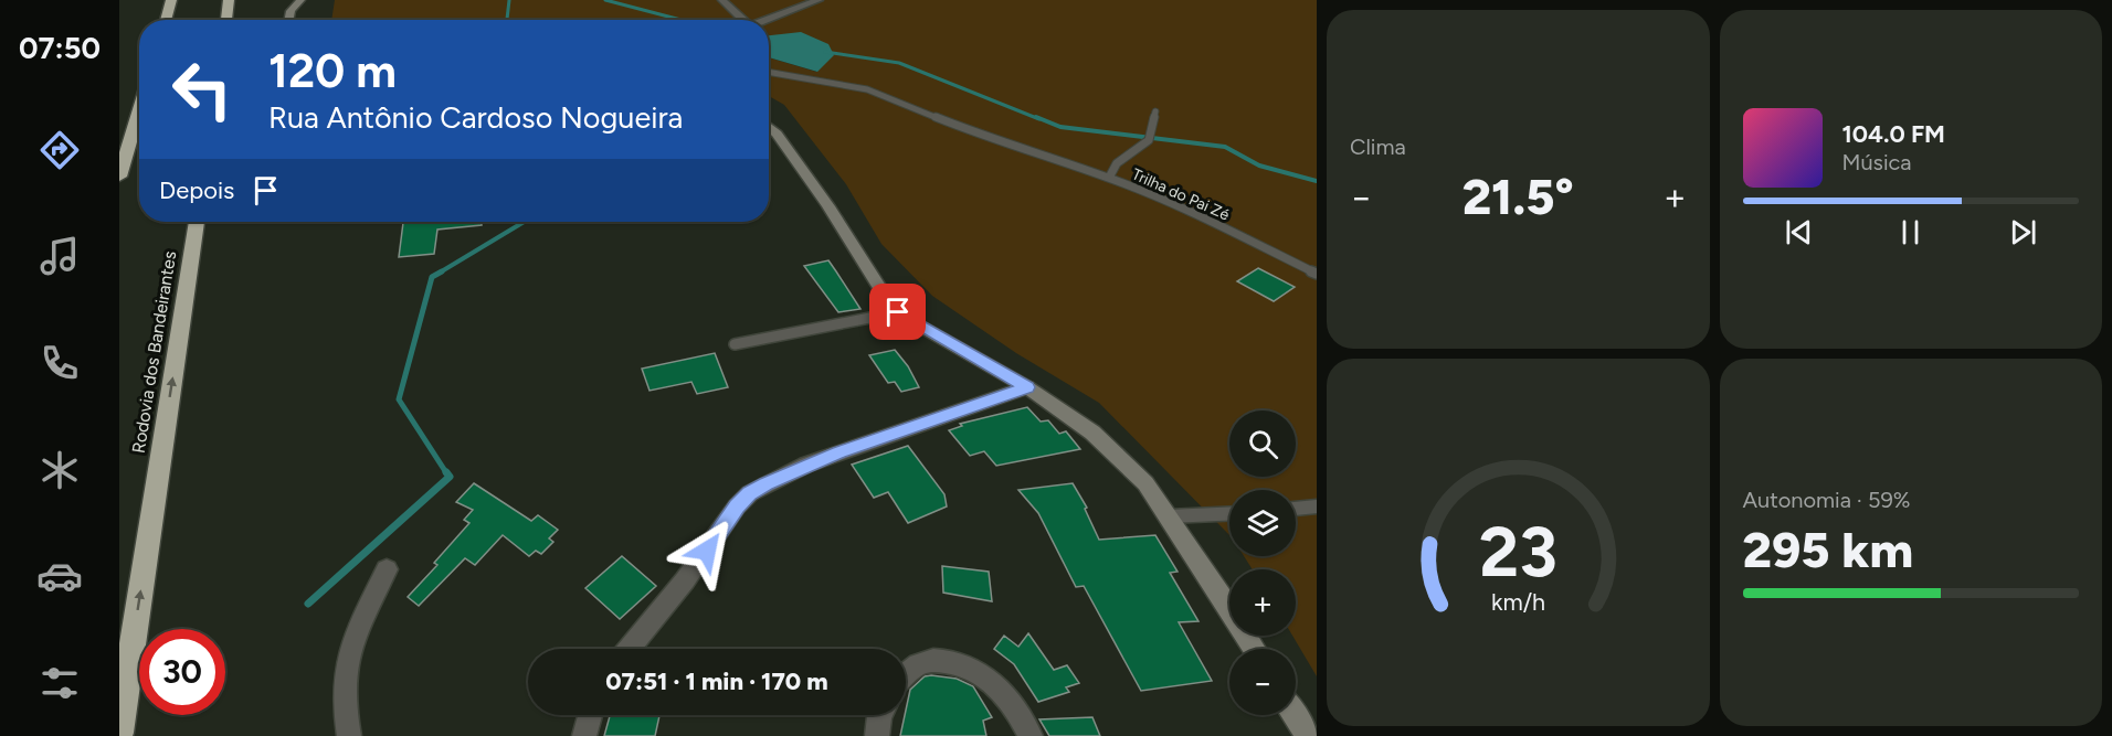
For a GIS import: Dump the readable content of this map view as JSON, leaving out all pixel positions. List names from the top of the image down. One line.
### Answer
{"streets":{"highway":["Rodovia dos Bandeirantes"],"lane":["Trilha do Pai Zé"]},"one_way":["Rodovia dos Bandeirantes"],"page":{"tabs":"07:50","tile":["Clima",["Autonomia · 59%","295 km"]],"turn":["120 m","Rua Antônio Cardoso Nogueira"],"song":["104.0 FM","Música"],"then":"Depois","heat":["−","21.5°","+"],"map_buttons":["+","−"],"limit":"30","trip":"07:51 · 1 min · 170 m","gauge":["23","km/h"]}}
